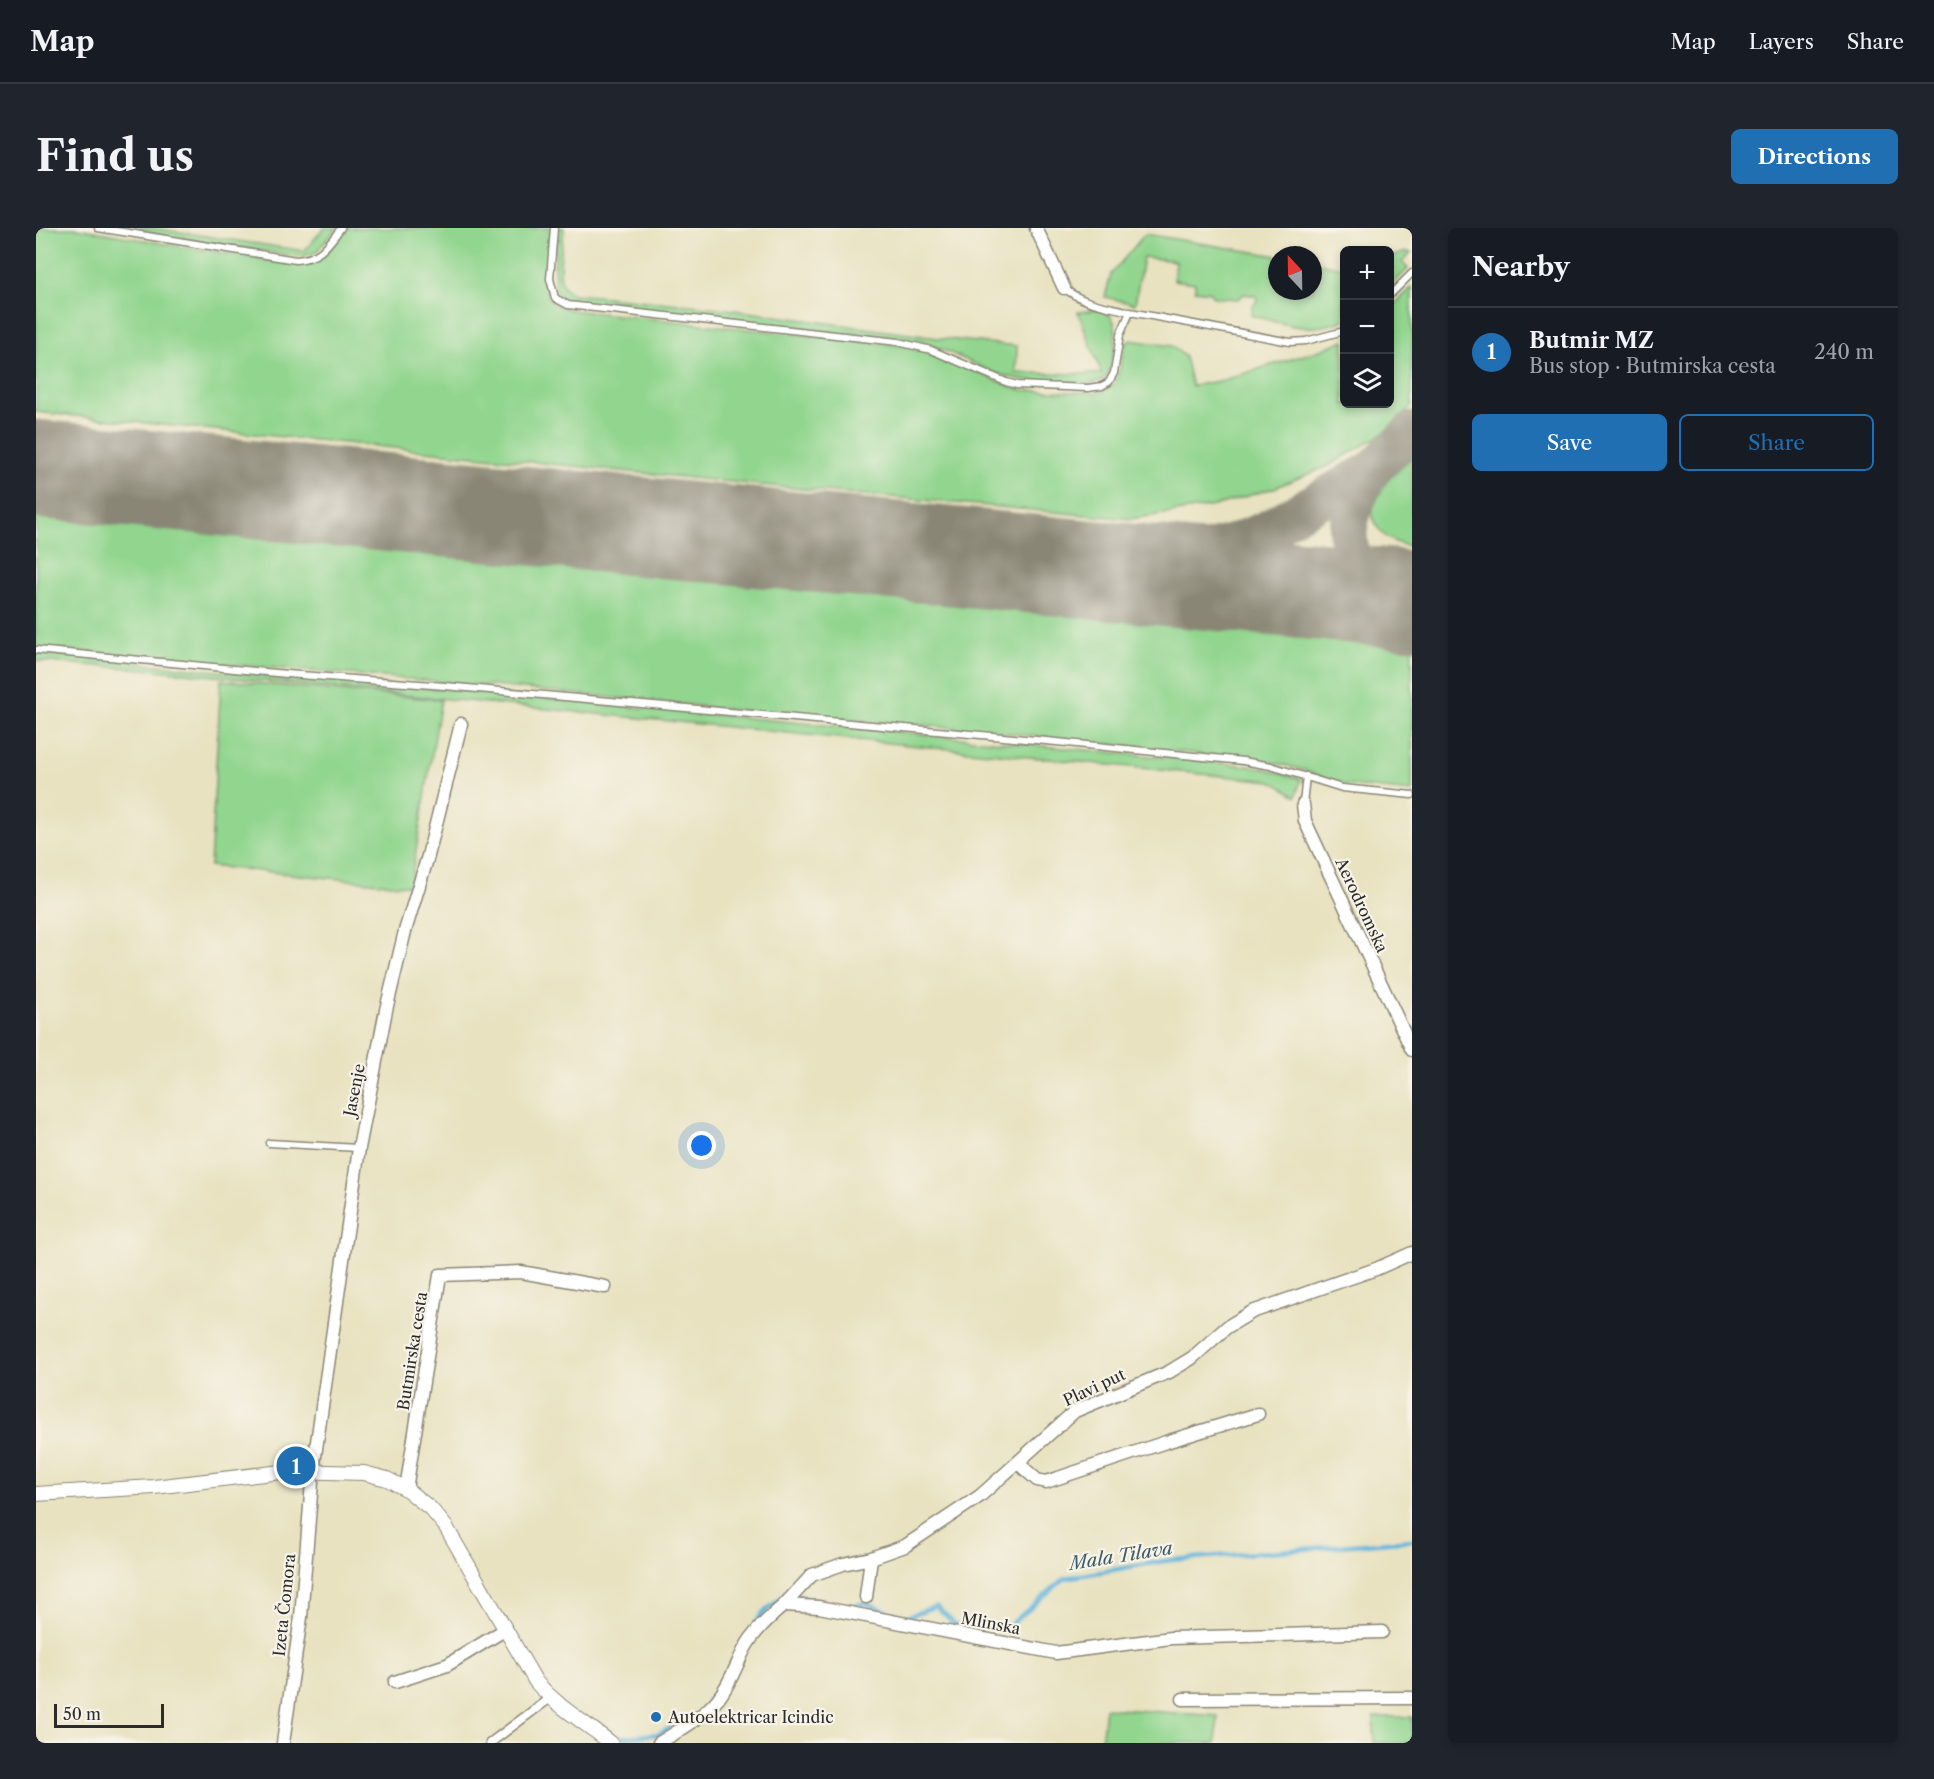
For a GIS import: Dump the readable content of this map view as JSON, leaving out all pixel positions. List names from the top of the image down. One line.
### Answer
{"streets":{"street":["Aerodromska","Jasenje","Butmirska cesta","Plavi put","Izeta Čomora","Mlinska"]},"crossings":[["Jasenje","Izeta Čomora"],["Plavi put","Mlinska"]],"water":["Mala Tilava"],"places":["Autoelektricar Icindic"],"scale_bar":"50 m","north":"top","page":{"header":"Map","nav":["Map","Layers","Share"],"buttons":["Directions",["Save","Share"]],"title":"Find us","heading":"Nearby","map_buttons":["+","−"],"list":[{"mark":"1","name":"Butmir MZ","note":"Bus stop · Butmirska cesta","value":"240 m"}],"pins":"1","scale":"50 m"}}
